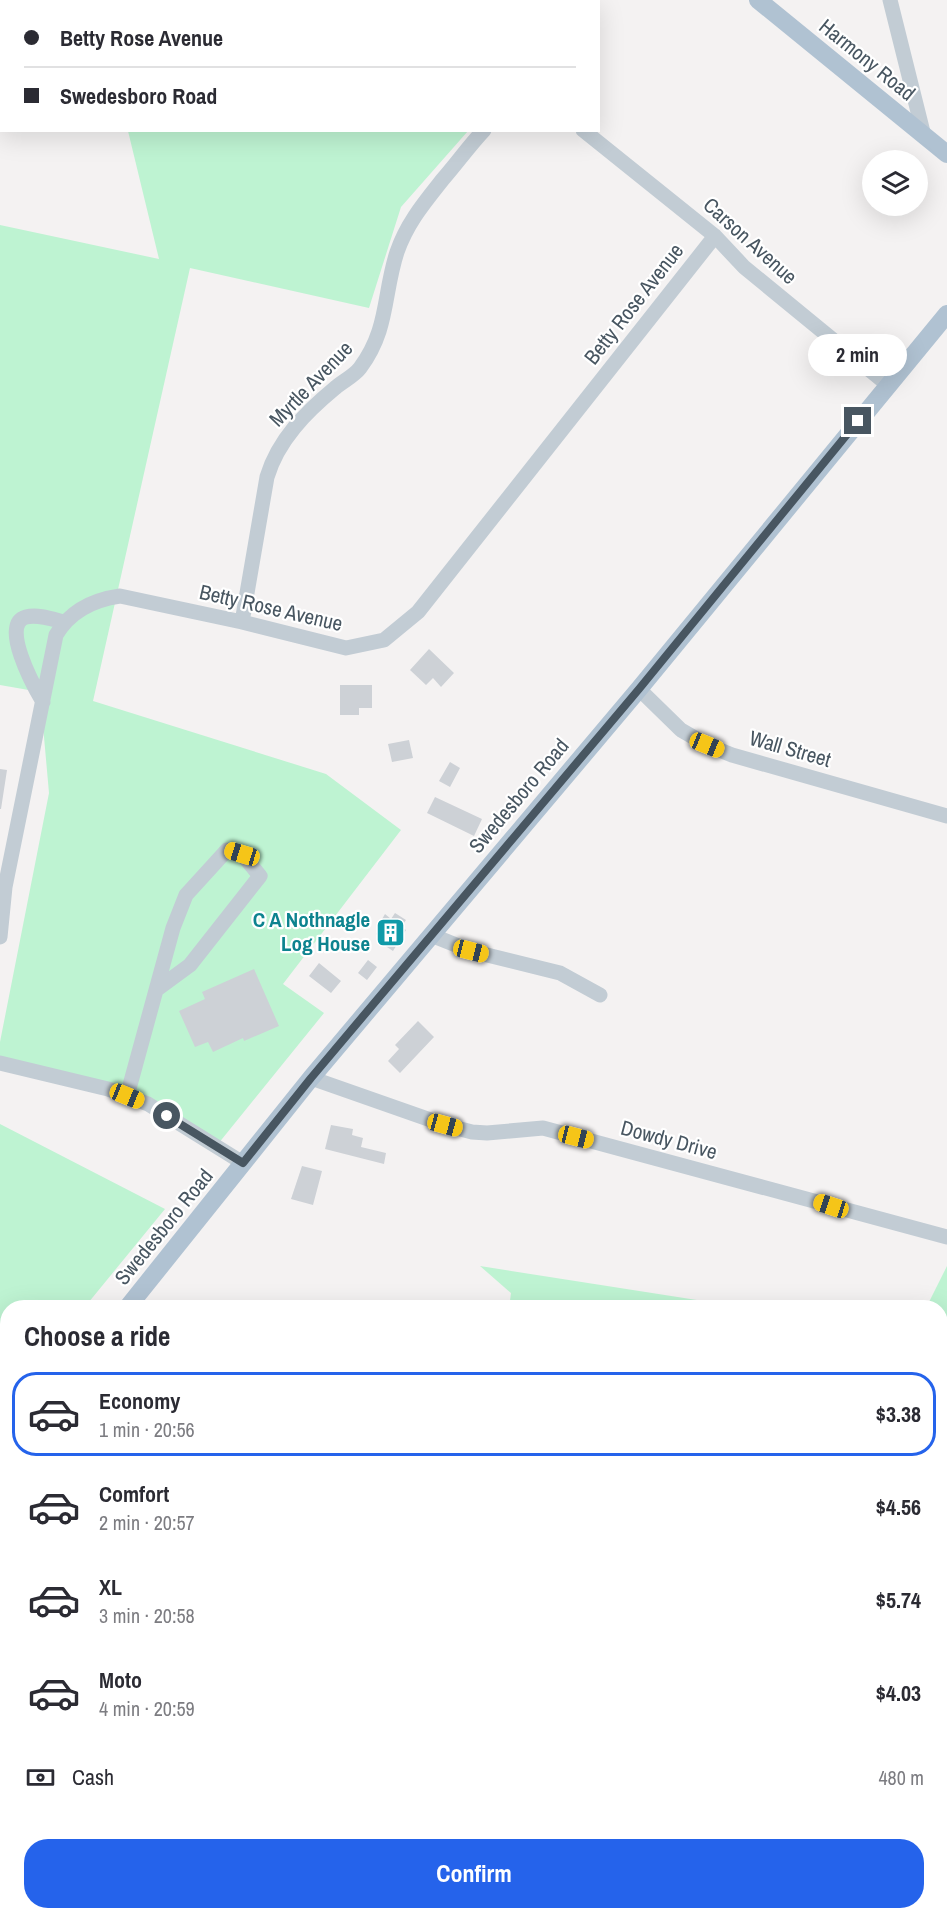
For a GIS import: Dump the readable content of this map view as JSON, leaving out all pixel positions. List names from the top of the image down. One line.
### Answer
{"streets":{"main road":["Harmony Road","Swedesboro Road"],"street":["Carson Avenue","Betty Rose Avenue","Myrtle Avenue","Wall Street","Dowdy Drive"]},"crossings":[["Carson Avenue","Betty Rose Avenue"],["Carson Avenue","Swedesboro Road"],["Betty Rose Avenue","Myrtle Avenue"],["Wall Street","Swedesboro Road"],["Swedesboro Road","Dowdy Drive"]],"places":{"building":["C A Nothnagle Log House"]},"page":{"banner":["Betty Rose Avenue","Swedesboro Road"],"bubble":"2 min","heading":"Choose a ride","list":[{"name":"Economy","note":"1 min · 20:56","value":"$3.38"},{"name":"Comfort","note":"2 min · 20:57","value":"$4.56"},{"name":"XL","note":"3 min · 20:58","value":"$5.74"},{"name":"Moto","note":"4 min · 20:59","value":"$4.03"}],"pay":["Cash","480 m"],"buttons":"Confirm"}}
